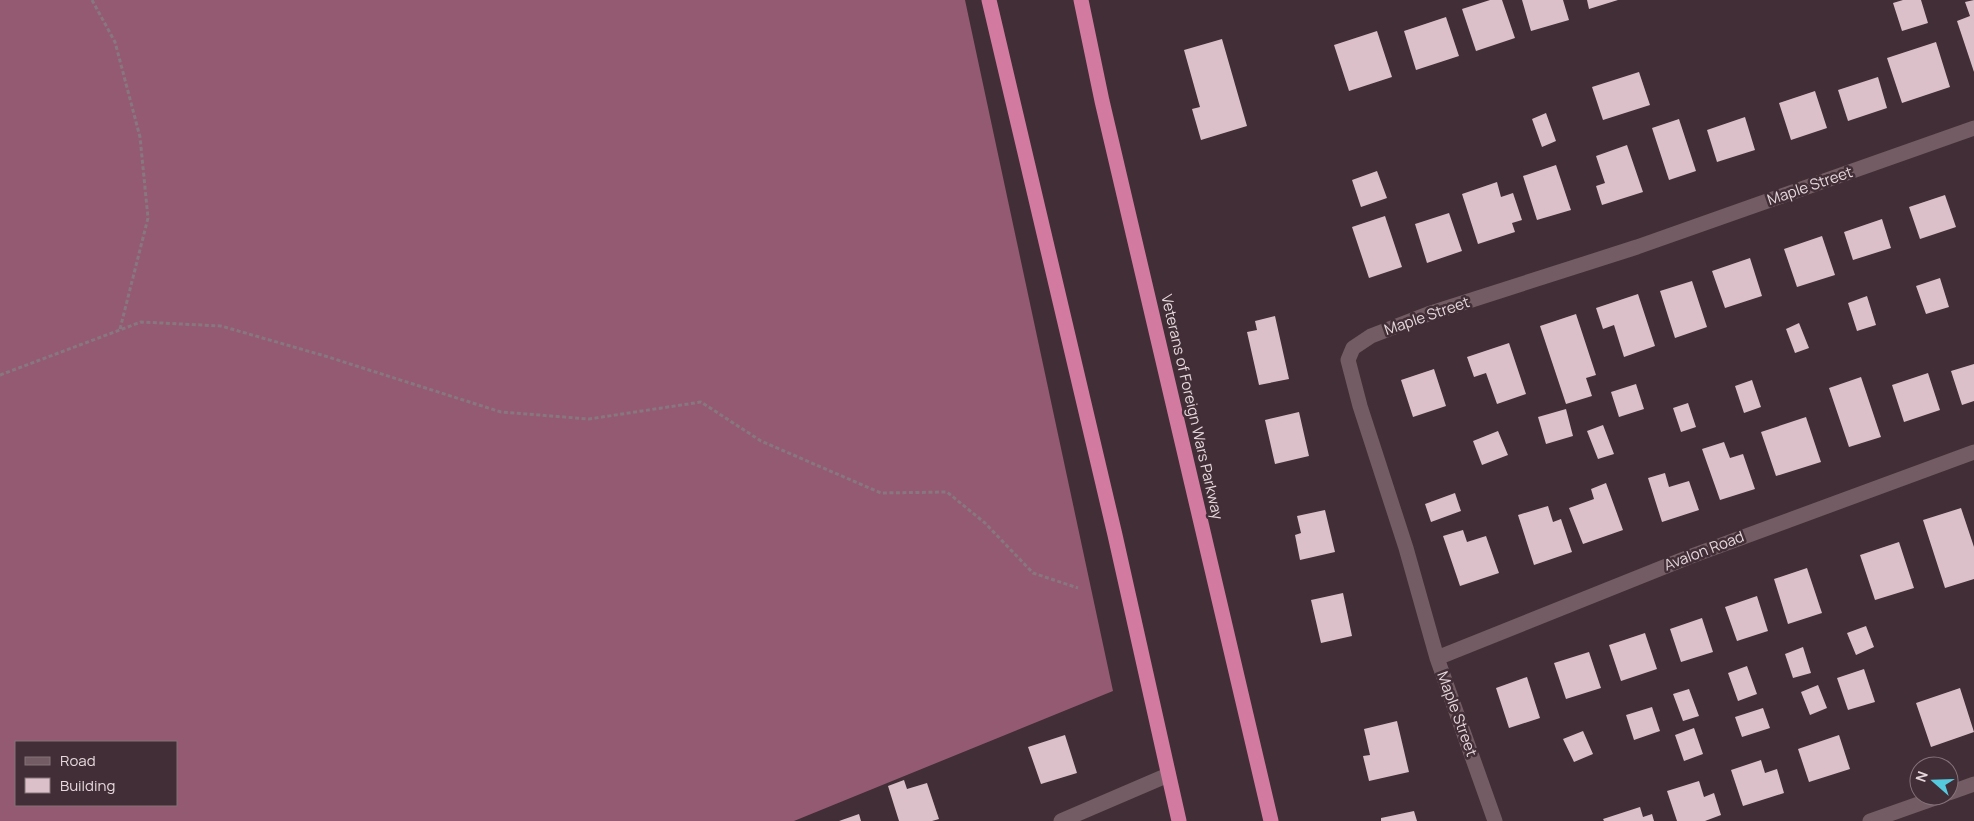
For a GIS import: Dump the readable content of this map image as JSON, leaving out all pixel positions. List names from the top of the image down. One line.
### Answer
{"streets":{"highway":["Veterans of Foreign Wars Parkway"],"street":["Maple Street","Avalon Road"]},"crossings":[["Maple Street","Avalon Road"]],"legend":["Road","Building"],"north":"left"}
